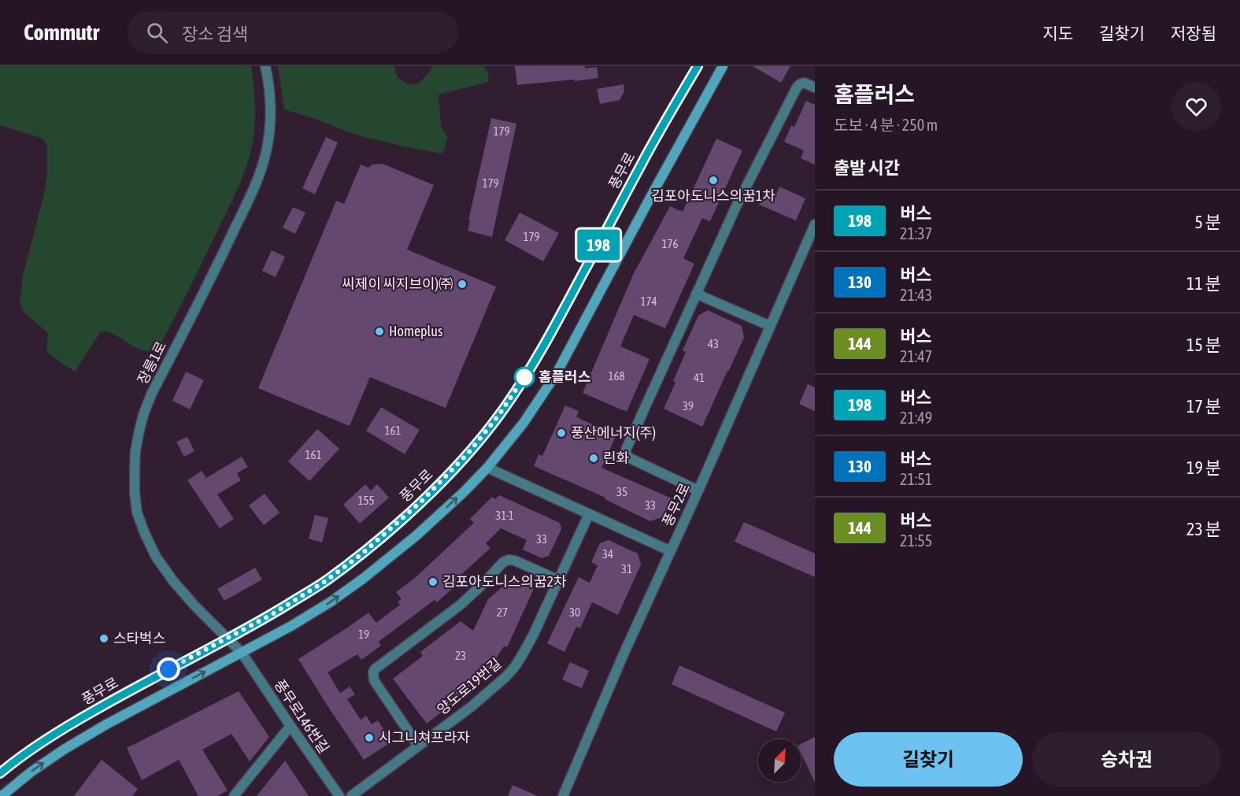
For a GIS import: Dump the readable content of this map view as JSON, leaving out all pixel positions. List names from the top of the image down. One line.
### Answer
{"streets":{"street":["풍무로","장릉1로","풍무2로","양도로19번길","풍무로146번길"]},"crossings":[["풍무로","장릉1로"],["장릉1로","풍무로146번길"]],"places":["김포아도니스의꿈1차","씨제이 씨지브이)㈜","Homeplus","홈플러스","풍산에너지(주)","린화","김포아도니스의꿈2차","스타벅스","시그니쳐프라자"],"lines":["bus line 198"],"house_numbers":["179","179","179","176","174","43","168","41","39","161","161","35","155","33","31-1","33","34","31","27","30","19","23"],"north":"top right","page":{"header":"Commutr","search":"장소 검색","nav":["지도","길찾기","저장됨"],"on_map":"198","heading":[["홈플러스","도보 · 4 분 · 250 m"],"출발 시간"],"list":[{"mark":"198","name":"버스","note":"21:37","value":"5 분"},{"mark":"130","name":"버스","note":"21:43","value":"11 분"},{"mark":"144","name":"버스","note":"21:47","value":"15 분"},{"mark":"198","name":"버스","note":"21:49","value":"17 분"},{"mark":"130","name":"버스","note":"21:51","value":"19 분"},{"mark":"144","name":"버스","note":"21:55","value":"23 분"}],"buttons":["길찾기","승차권"]}}
